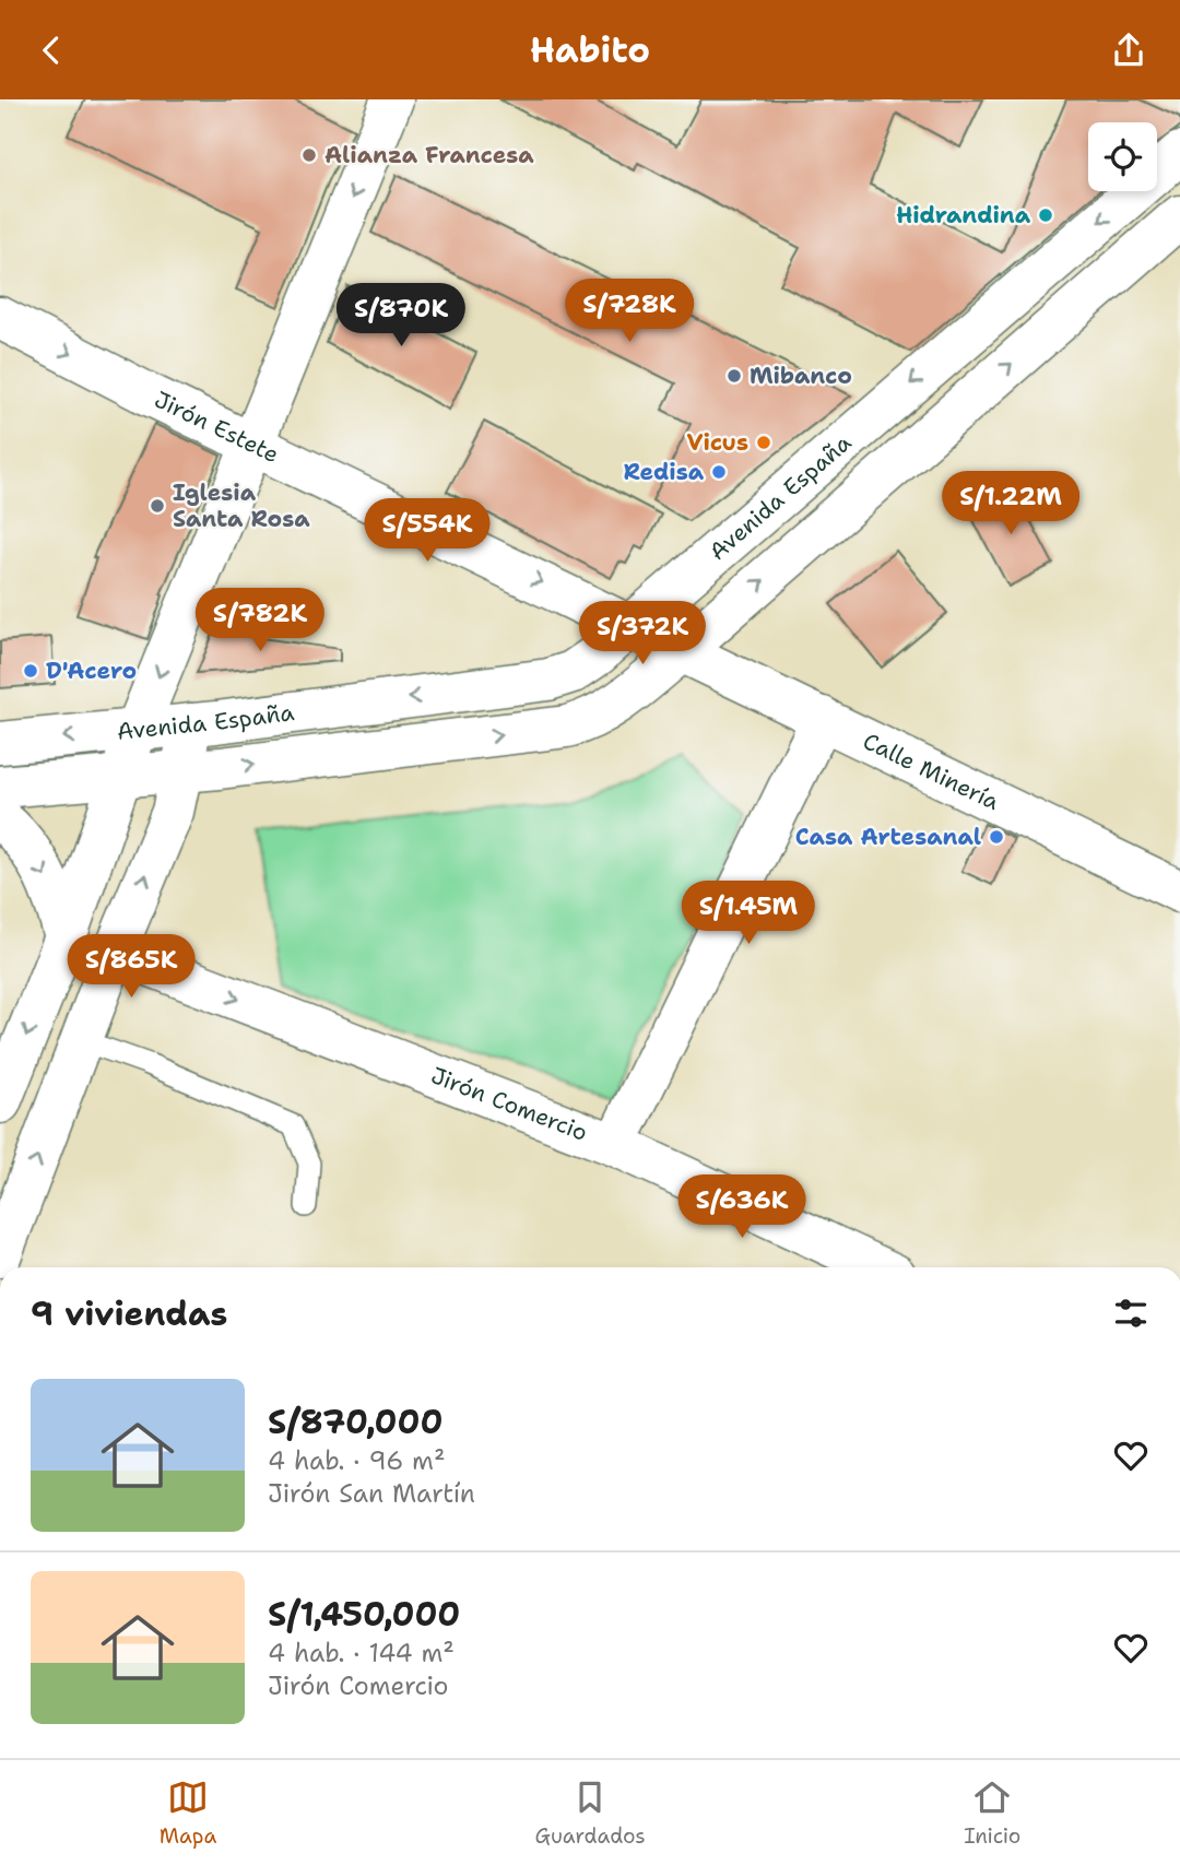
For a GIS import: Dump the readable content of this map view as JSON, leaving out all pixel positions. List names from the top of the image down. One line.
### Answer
{"streets":{"main road":["Jirón Estete","Avenida España","Calle Minería","Jirón Comercio"]},"crossings":[["Jirón Estete","Avenida España"],["Jirón Estete","Calle Minería"],["Avenida España","Calle Minería"]],"one_way":["Jirón Estete","Jirón Comercio"],"places":["Alianza Francesa","Hidrandina","Mibanco","Vicus","Redisa","Iglesia Santa Rosa","D'Acero","Casa Artesanal"],"page":{"header":"Habito","price":["S/728K","S/870K","S/1.22M","S/554K","S/782K","S/372K","S/1.45M","S/865K","S/636K"],"heading":"9 viviendas","list":[{"name":"S/870,000","note":"4 hab. · 96 m² · Jirón San Martín"},{"name":"S/1,450,000","note":"4 hab. · 144 m² · Jirón Comercio"}],"tabs":["Mapa","Guardados","Inicio"]}}
